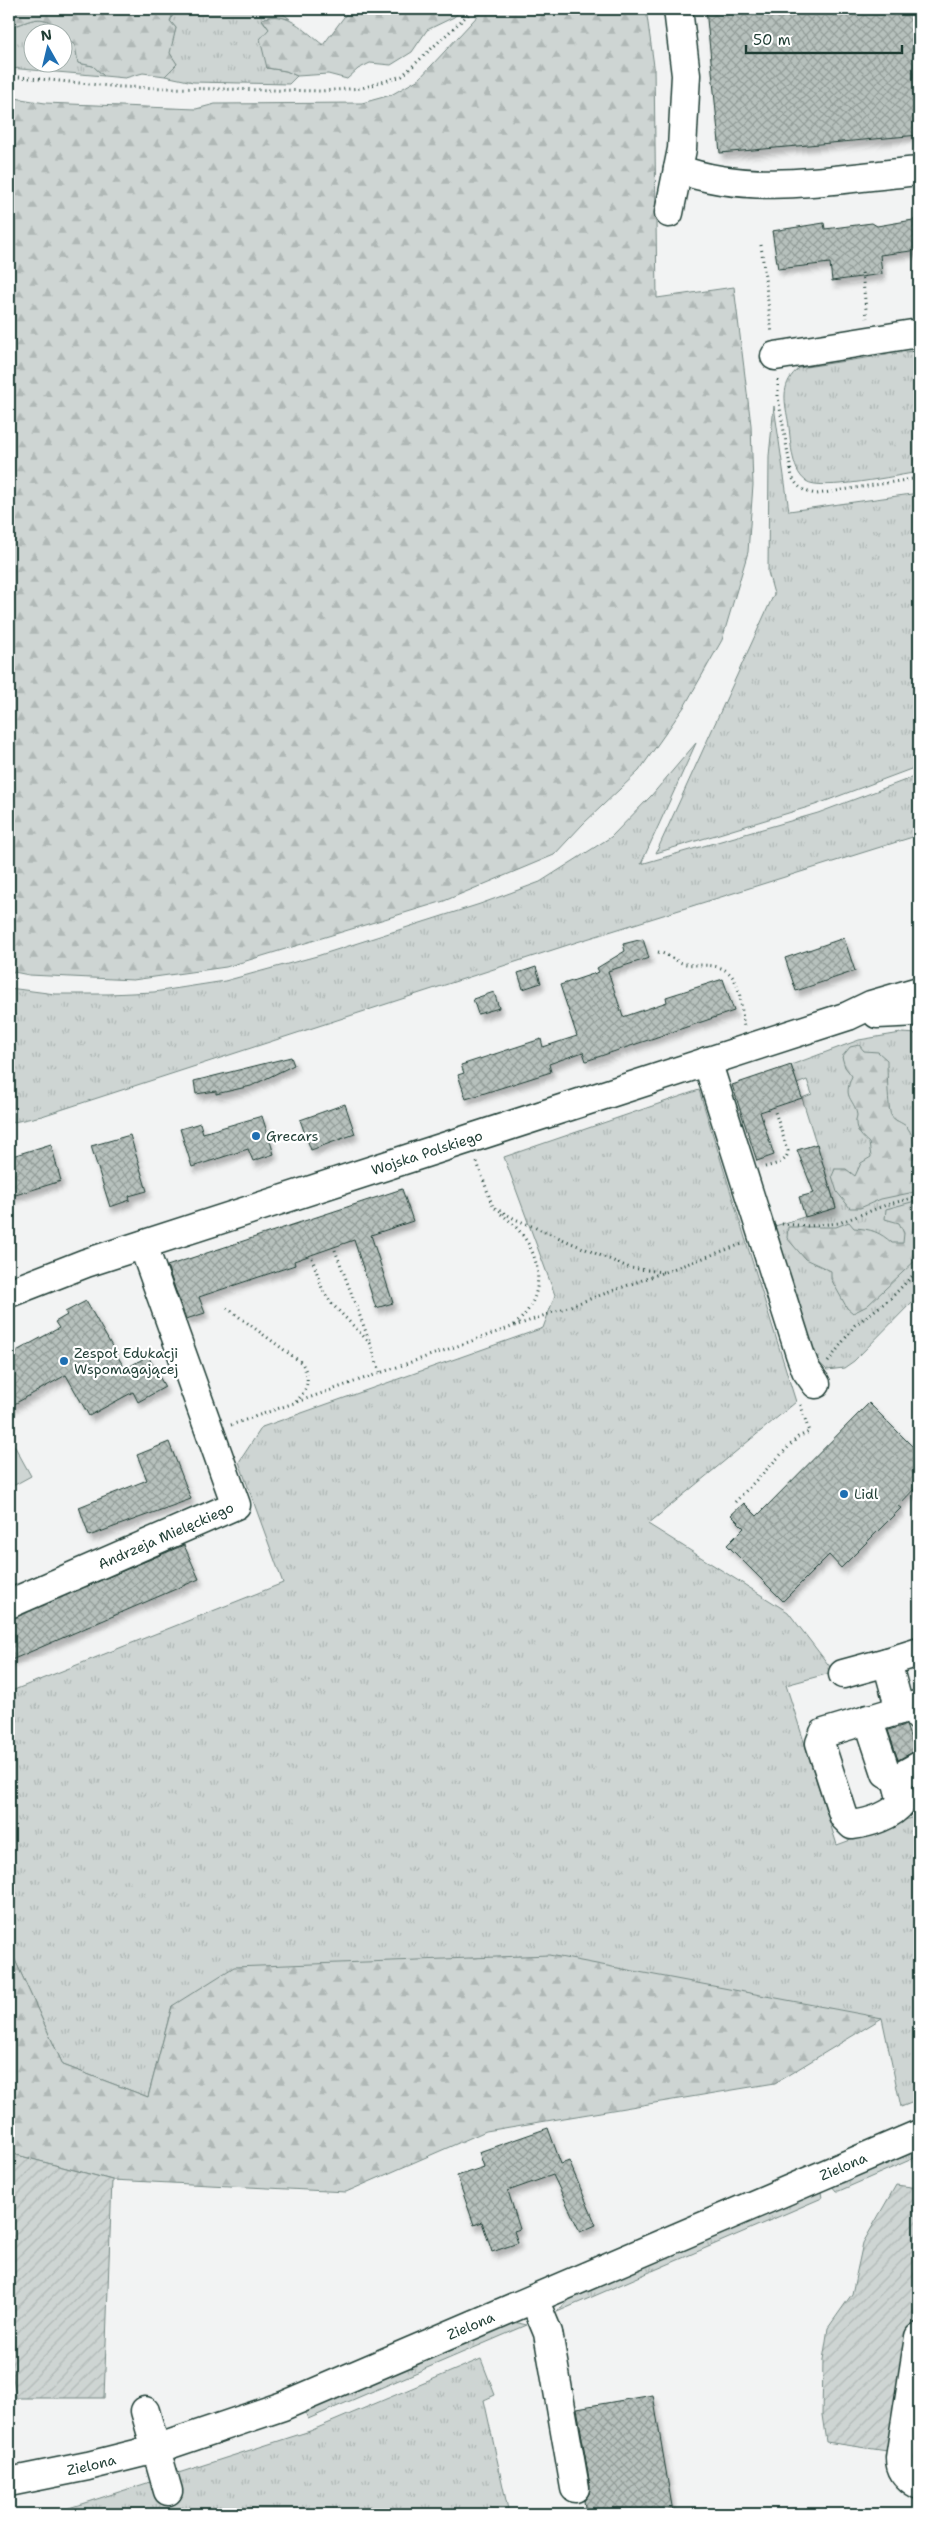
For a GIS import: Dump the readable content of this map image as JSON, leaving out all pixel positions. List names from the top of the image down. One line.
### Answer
{"streets":{"street":["Wojska Polskiego","Andrzeja Mielęckiego","Zielona"]},"crossings":[["Wojska Polskiego","Andrzeja Mielęckiego"]],"places":["Grecars","Zespoł Edukacji Wspomagającej","Lidl"],"scale_bar":"50 m","north":"top"}
